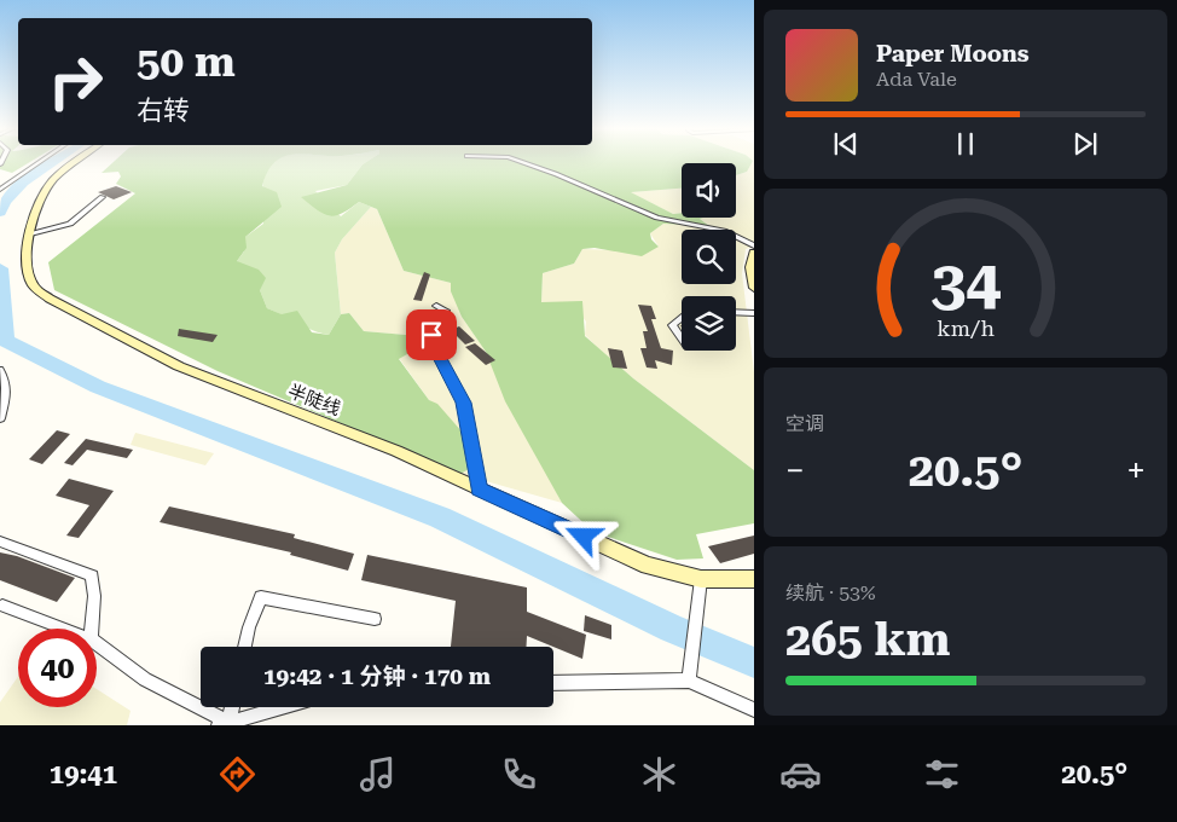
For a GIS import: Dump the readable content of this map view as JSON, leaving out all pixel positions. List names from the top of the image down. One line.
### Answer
{"streets":{"street":["半陡线"]},"page":{"turn":["50 m","右转"],"song":["Paper Moons","Ada Vale"],"tile":["空调",["续航 · 53%","265 km"]],"heat":["−","20.5°","+"],"limit":"40","trip":"19:42 · 1 分钟 · 170 m","tabs":["19:41","20.5°"],"gauge":["34","km/h"]}}
